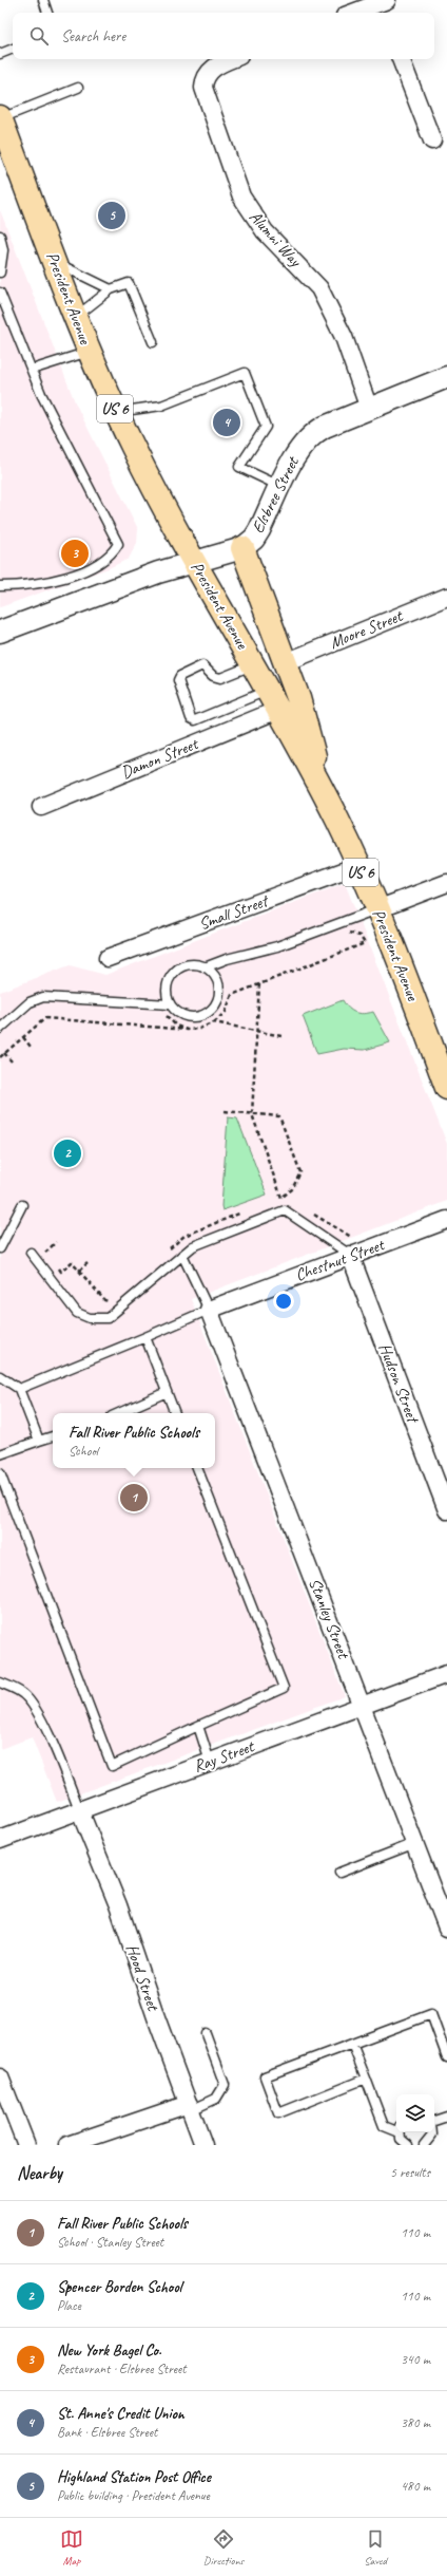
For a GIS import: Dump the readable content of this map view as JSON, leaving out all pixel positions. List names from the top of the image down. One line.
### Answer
{"streets":{"main road":["President Avenue","US 6"],"street":["Alumni Way","Elsbree Street","Moore Street","Damon Street","Small Street","Chestnut Street","Hudson Street","Stanley Street","Ray Street","Hood Street"]},"crossings":[["Alumni Way","Elsbree Street"],["President Avenue","Elsbree Street"],["President Avenue","Damon Street"],["President Avenue","Small Street"],["Chestnut Street","Hudson Street"],["Chestnut Street","Stanley Street"],["Stanley Street","Ray Street"],["Ray Street","Hood Street"]],"page":{"search":"Search here","pins":["5","4","3","2","1"],"popup":["Fall River Public Schools","School"],"heading":["Nearby","5 results"],"list":[{"mark":"1","name":"Fall River Public Schools","note":"School · Stanley Street","value":"110 m"},{"mark":"2","name":"Spencer Borden School","note":"Place","value":"110 m"},{"mark":"3","name":"New York Bagel Co.","note":"Restaurant · Elsbree Street","value":"340 m"},{"mark":"4","name":"St. Anne's Credit Union","note":"Bank · Elsbree Street","value":"380 m"},{"mark":"5","name":"Highland Station Post Office","note":"Public building · President Avenue","value":"480 m"}],"nav":["Map","Directions","Saved"]}}
